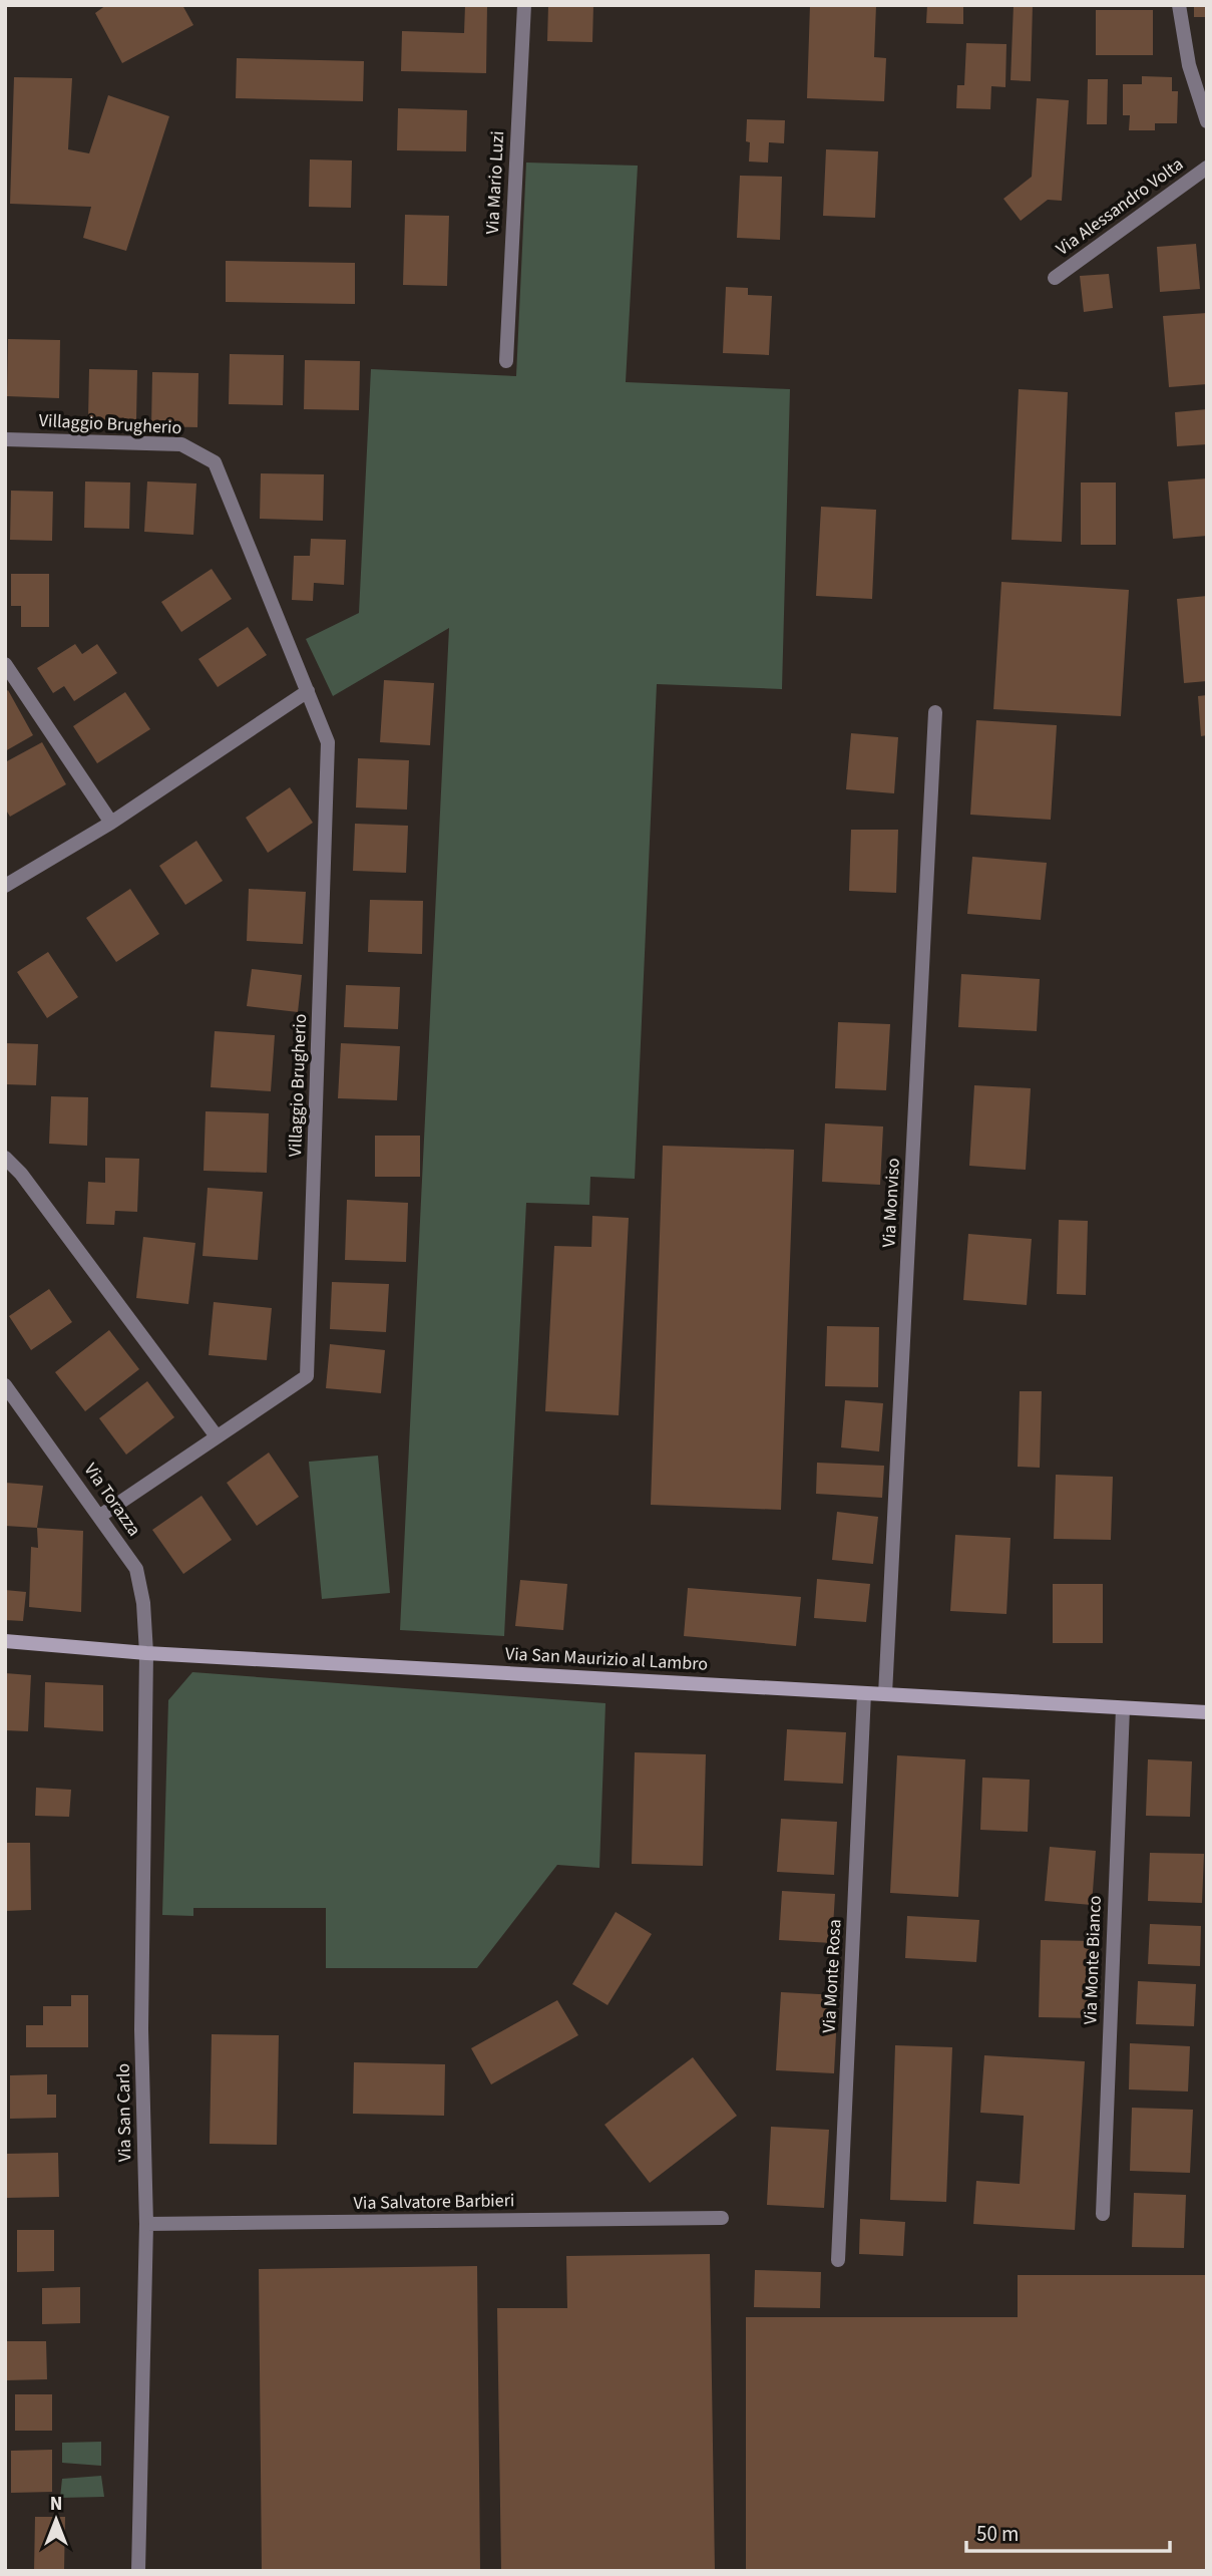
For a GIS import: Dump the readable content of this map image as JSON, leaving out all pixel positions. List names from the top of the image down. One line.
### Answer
{"streets":{"main road":["Via San Maurizio al Lambro"],"street":["Via Mario Luzi","Via Alessandro Volta","Villaggio Brugherio","Via Monviso","Via Torazza","Via Monte Bianco","Via Monte Rosa","Via San Carlo","Via Salvatore Barbieri"]},"crossings":[["Villaggio Brugherio","Via Torazza"],["Via Monviso","Via San Maurizio al Lambro"],["Via Torazza","Via San Maurizio al Lambro"],["Via Torazza","Via San Carlo"],["Via San Maurizio al Lambro","Via Monte Bianco"],["Via San Maurizio al Lambro","Via Monte Rosa"],["Via San Maurizio al Lambro","Via San Carlo"],["Via San Carlo","Via Salvatore Barbieri"]],"scale_bar":"50 m","north":"top"}
